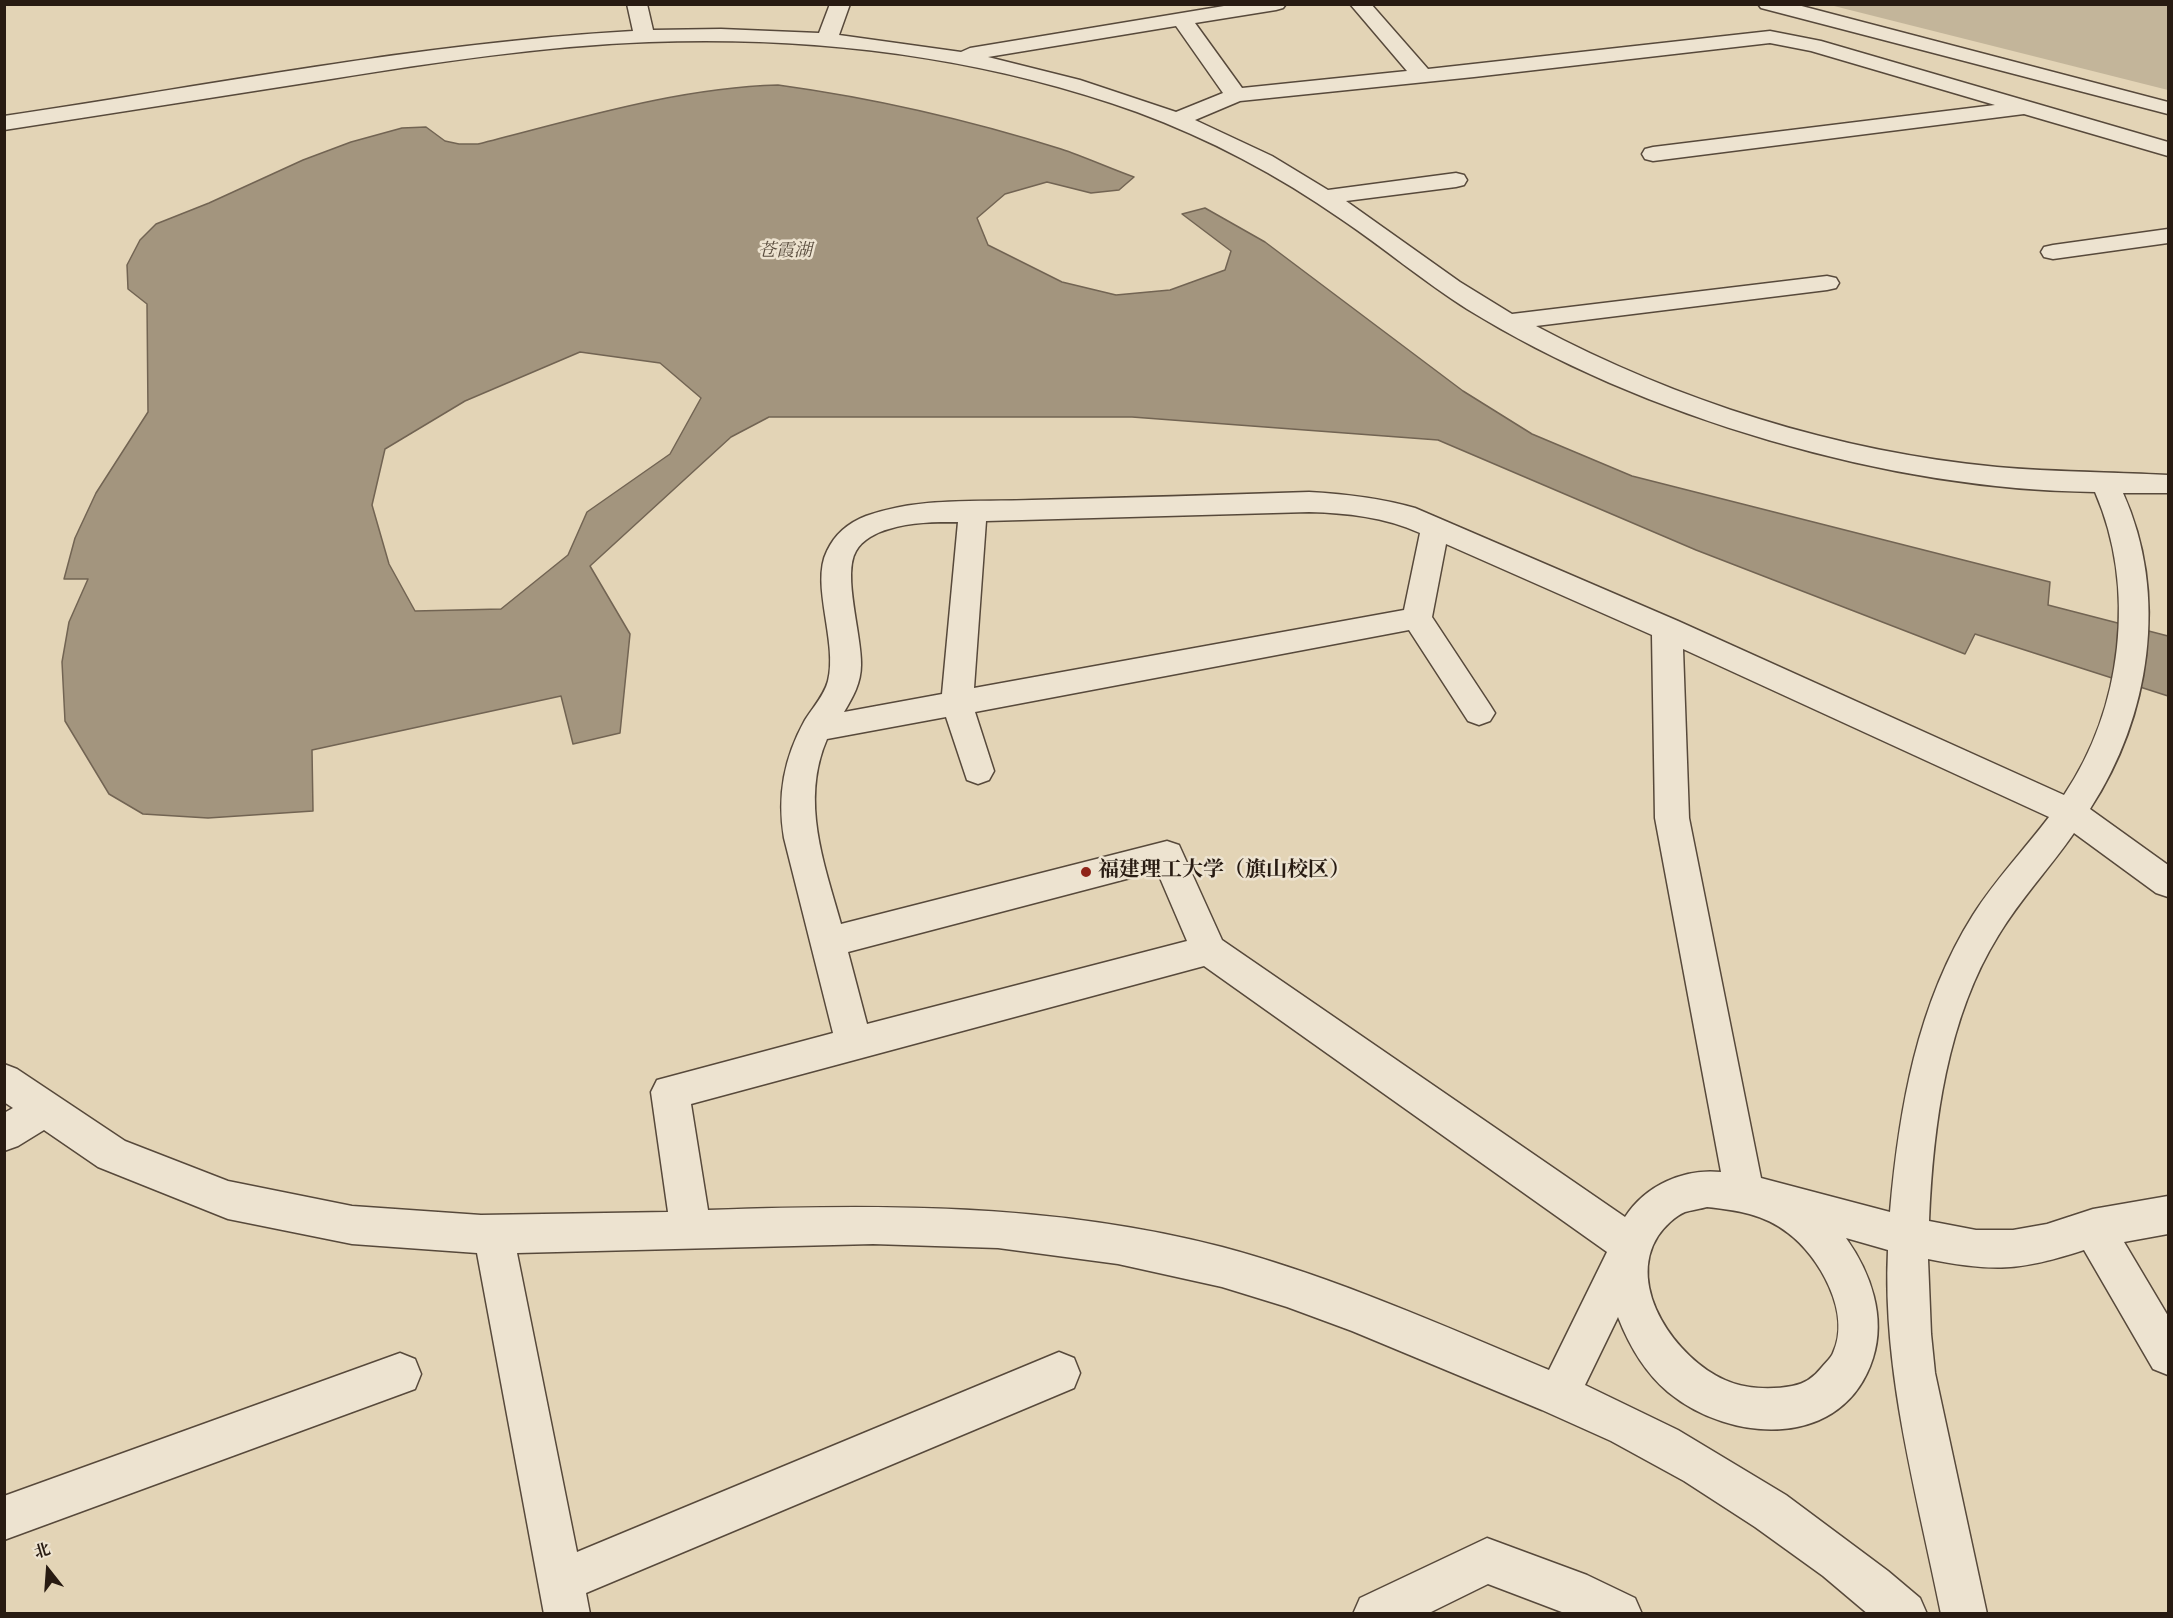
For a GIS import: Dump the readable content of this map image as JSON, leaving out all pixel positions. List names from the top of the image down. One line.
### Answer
{"water":["苍霞湖"],"places":["福建理工大学（旗山校区）"],"north":"top"}
